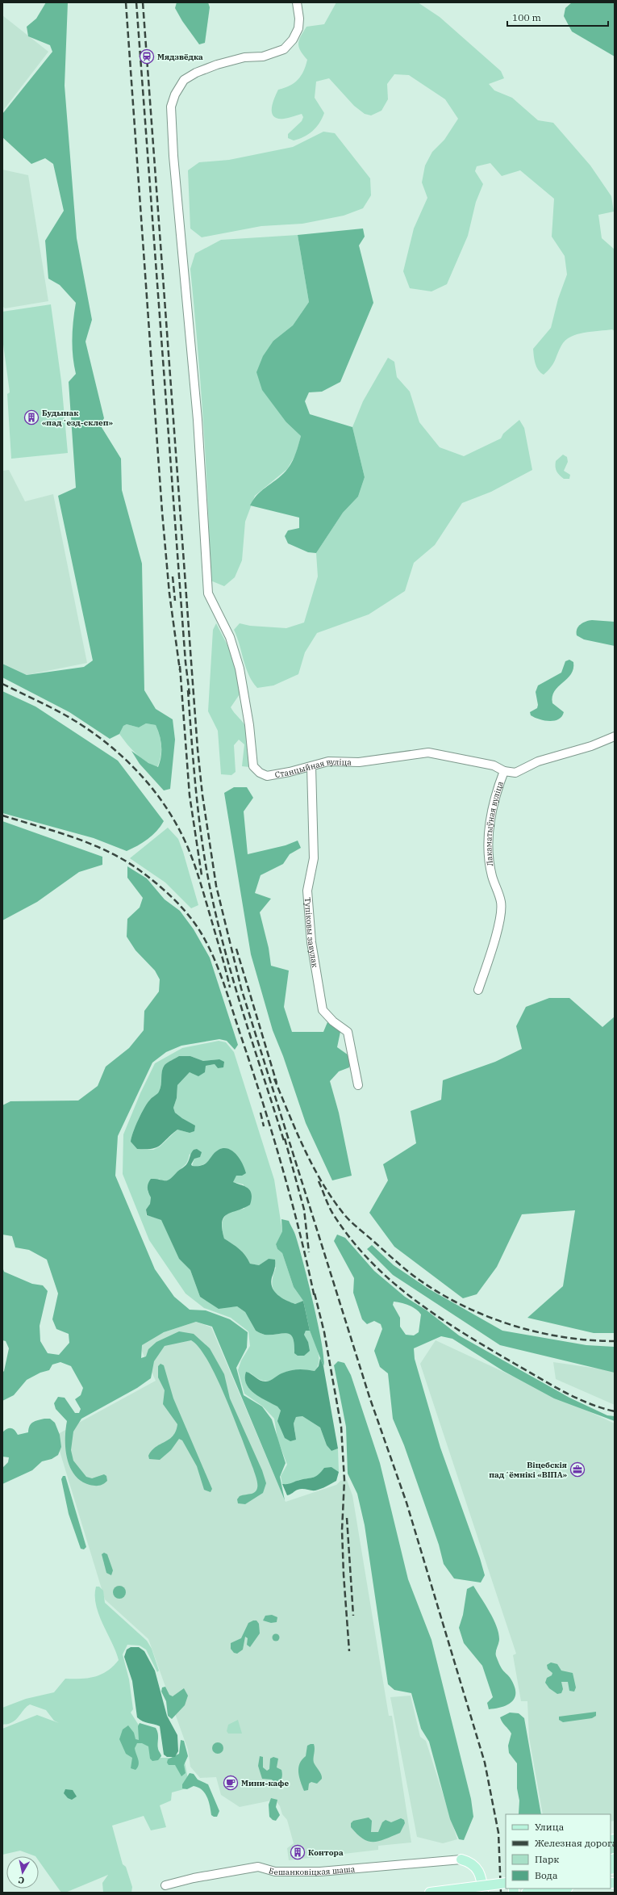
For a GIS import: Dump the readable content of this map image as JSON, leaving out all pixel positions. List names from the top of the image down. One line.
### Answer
{"streets":{"street":["Станцыйная вуліца","Лакаматыўная вуліца","Тупіковы завулак","Бешанковіцкая шаша"]},"crossings":[["Станцыйная вуліца","Лакаматыўная вуліца"],["Станцыйная вуліца","Тупіковы завулак"]],"places":{"station":["Мядзвёдка"],"building":["Будынак «падʼезд-склеп»","Контора"],"office":["Віцебскія падʼёмнікі «ВІПА»"],"cafe":["Мини-кафе"]},"legend":["Улица","Железная дорога","Парк","Вода"],"scale_bar":"100 m","north":"bottom"}
